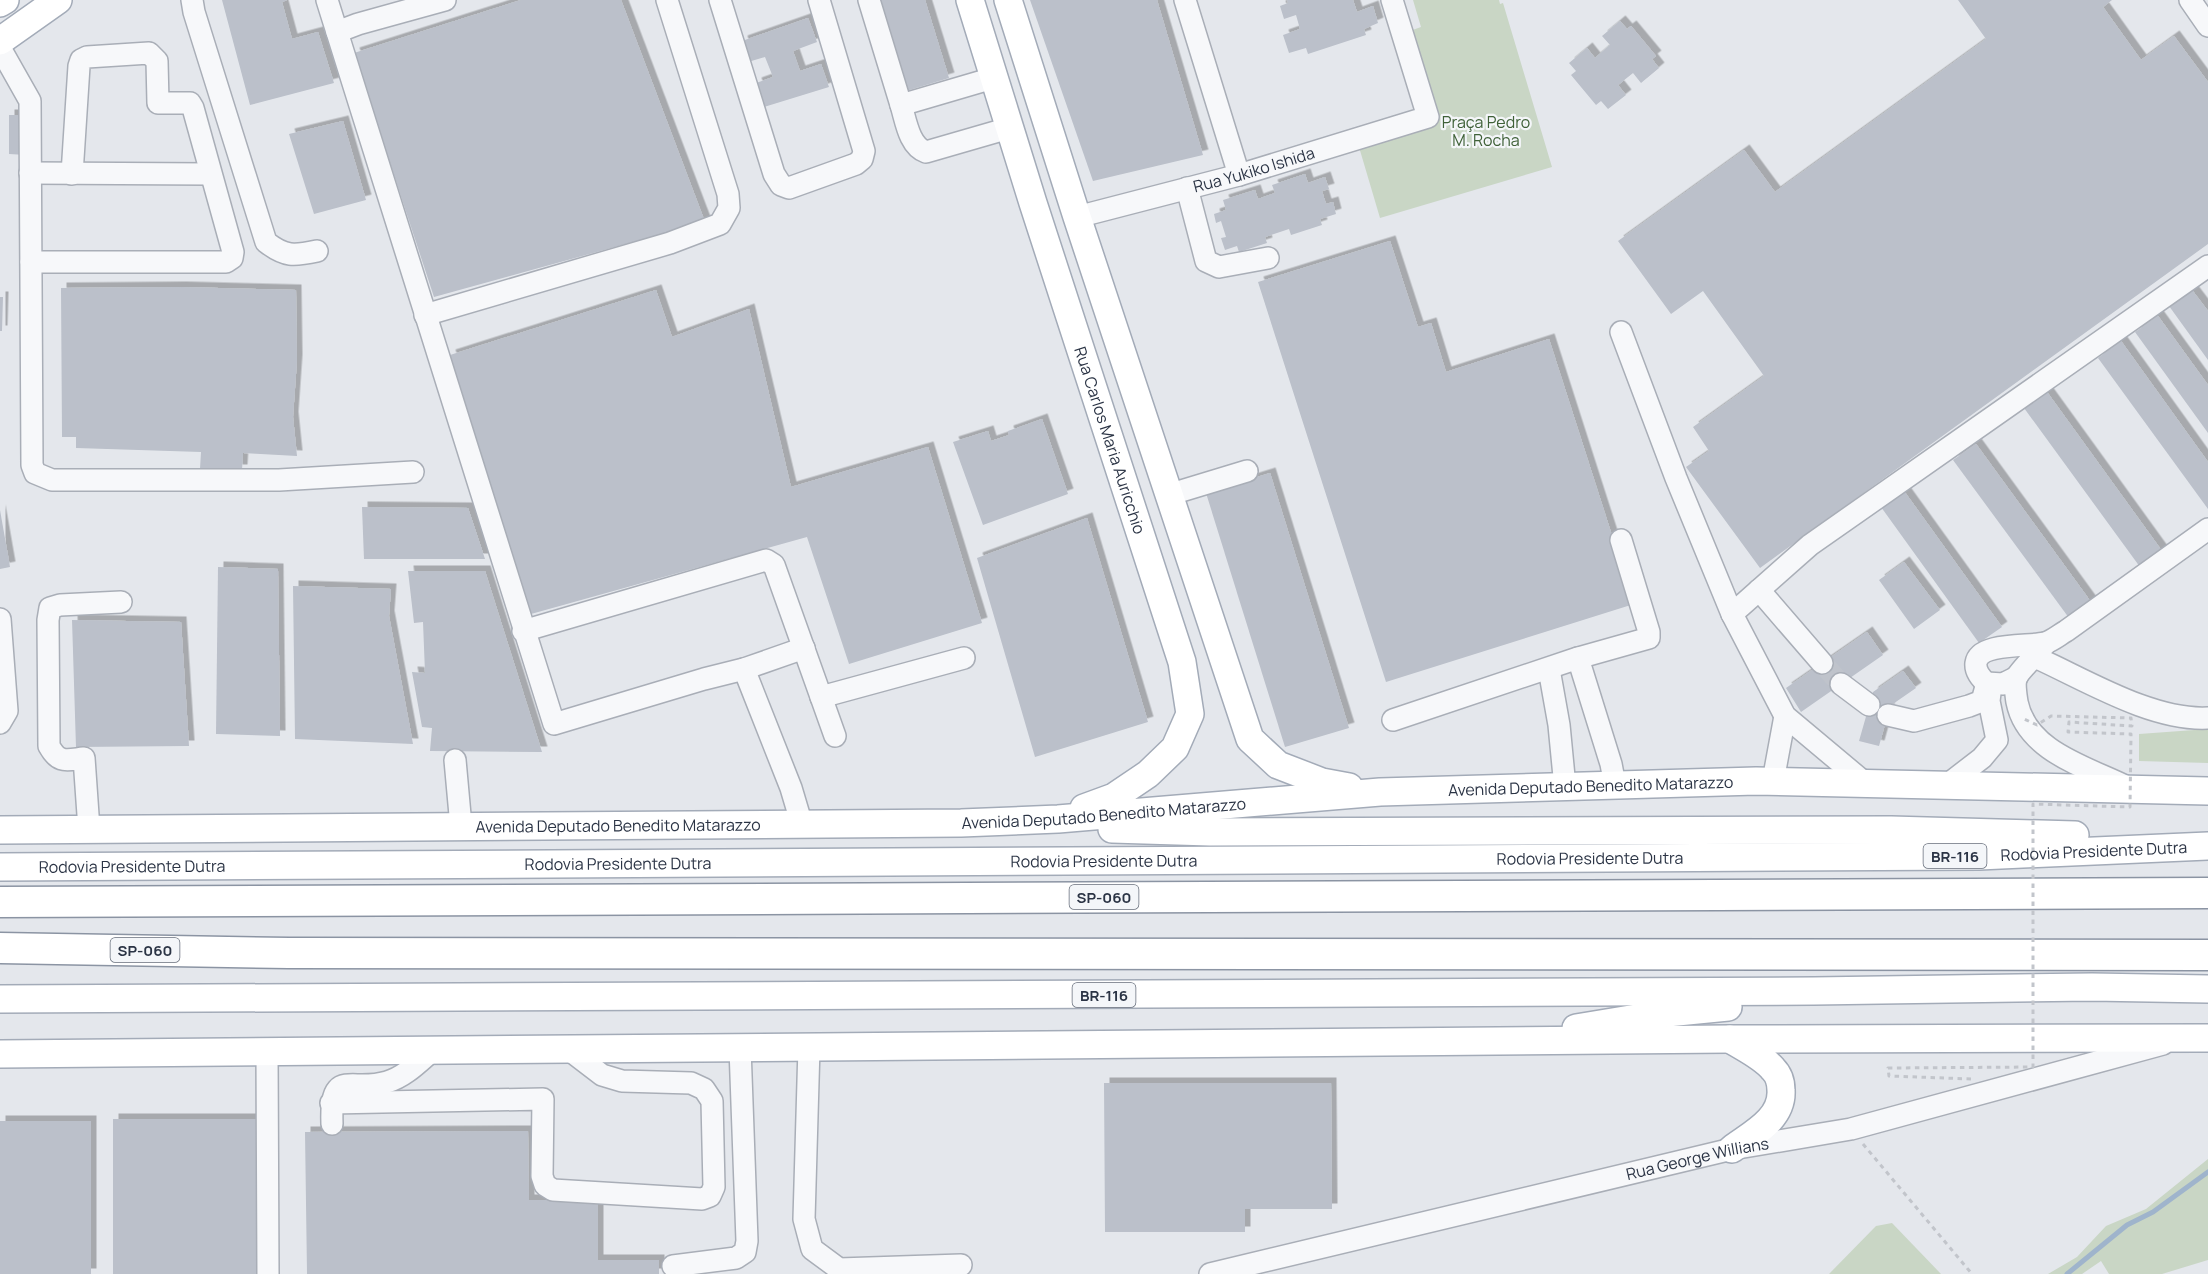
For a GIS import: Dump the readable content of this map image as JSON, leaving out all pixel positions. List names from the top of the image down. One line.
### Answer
{"streets":{"highway":["SP-060"],"main road":["Rua Carlos Maria Auricchio","Avenida Deputado Benedito Matarazzo","Rodovia Presidente Dutra","BR-116"],"street":["Rua Yukiko Ishida","Rua George Willians"]},"crossings":[["Rua Carlos Maria Auricchio","Avenida Deputado Benedito Matarazzo"]],"parks":["Praça Pedro M. Rocha"]}
